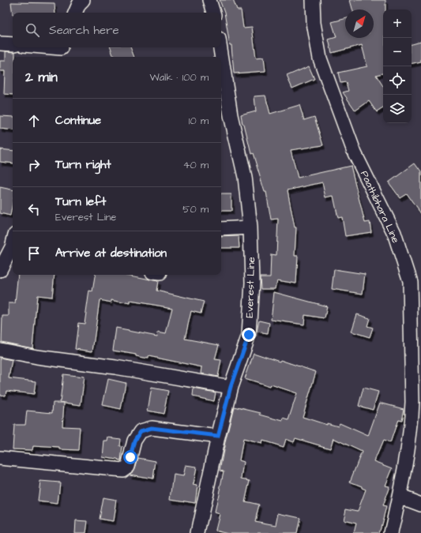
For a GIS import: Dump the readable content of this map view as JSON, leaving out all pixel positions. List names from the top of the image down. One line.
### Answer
{"streets":{"street":["Paathibhara Line","Everest Line"]},"north":"top right","page":{"map_buttons":["+","−"],"search":"Search here","heading":["2 min","Walk · 100 m"],"list":[["Continue","10 m"],["Turn right","40 m"],["Turn left","Everest Line","50 m"],"Arrive at destination"]}}
